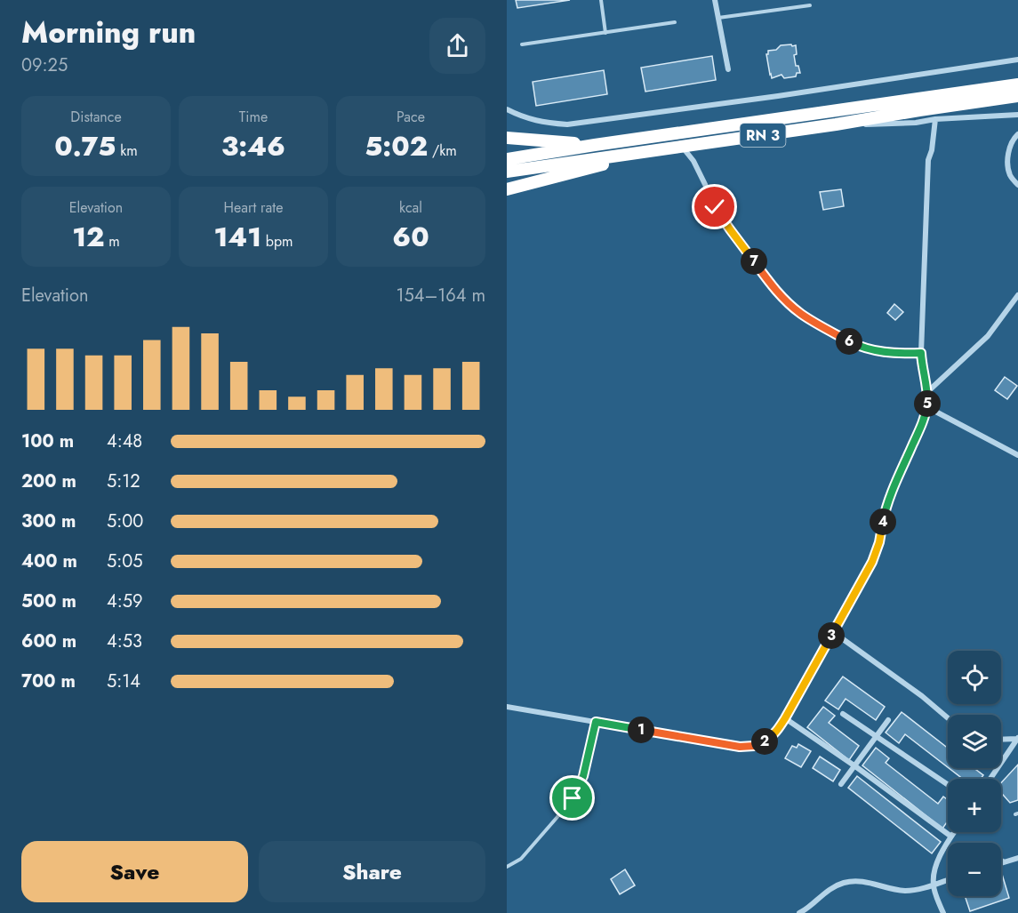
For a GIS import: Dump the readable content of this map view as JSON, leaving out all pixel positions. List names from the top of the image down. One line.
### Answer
{"streets":{"highway":["RN 3"]},"page":{"heading":["Morning run","09:25"],"stats":[["Distance","0.75 km"],["Time","3:46"],["Pace","5:02 /km"],["Elevation","12 m"],["Heart rate","141 bpm"],["kcal","60"]],"pins":["7","6","5","4","3","1","2"],"chart":["Elevation","154–164 m"],"list":[{"name":"100 m","note":"4:48"},{"name":"200 m","note":"5:12"},{"name":"300 m","note":"5:00"},{"name":"400 m","note":"5:05"},{"name":"500 m","note":"4:59"},{"name":"600 m","note":"4:53"},{"name":"700 m","note":"5:14"}],"map_buttons":["+","−"],"buttons":["Save","Share"]}}
